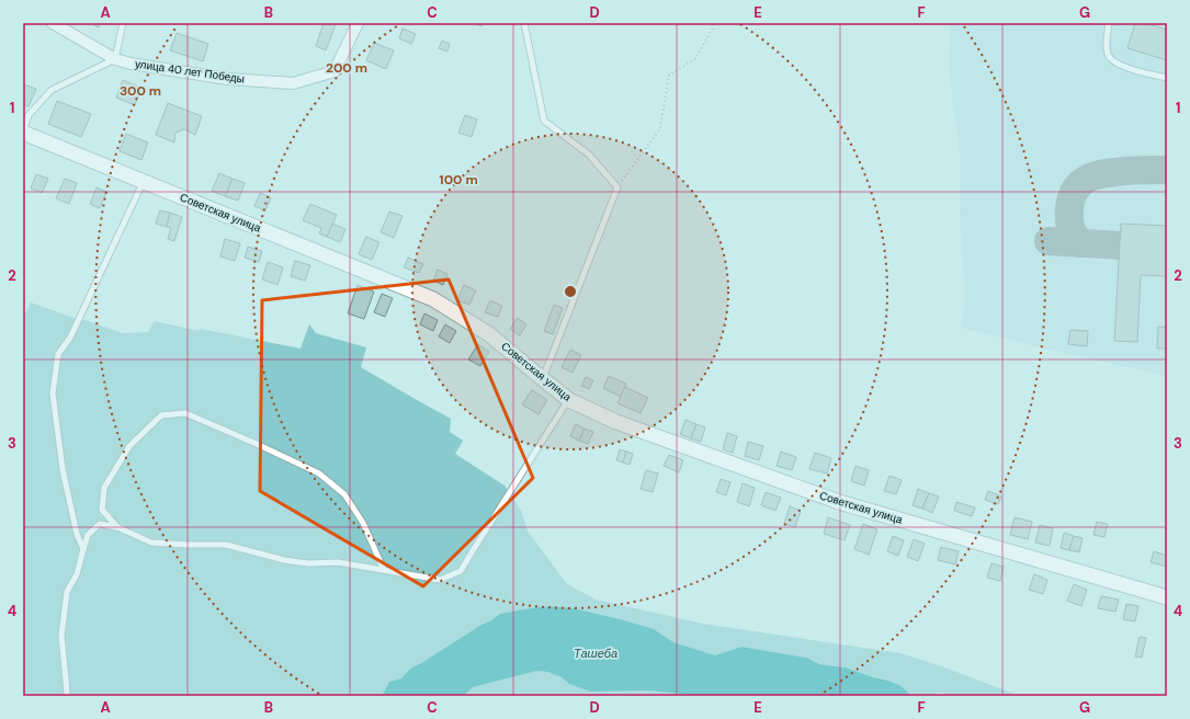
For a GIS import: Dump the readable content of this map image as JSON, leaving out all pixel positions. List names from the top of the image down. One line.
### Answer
{"streets":{"street":["улица 40 лет Победы","Советская улица"]},"water":["Ташеба"],"grid":{"columns":["A","B","C","D","E","F","G"],"rows":["1","2","3","4"]},"rings":["200 m","300 m","100 m"]}
